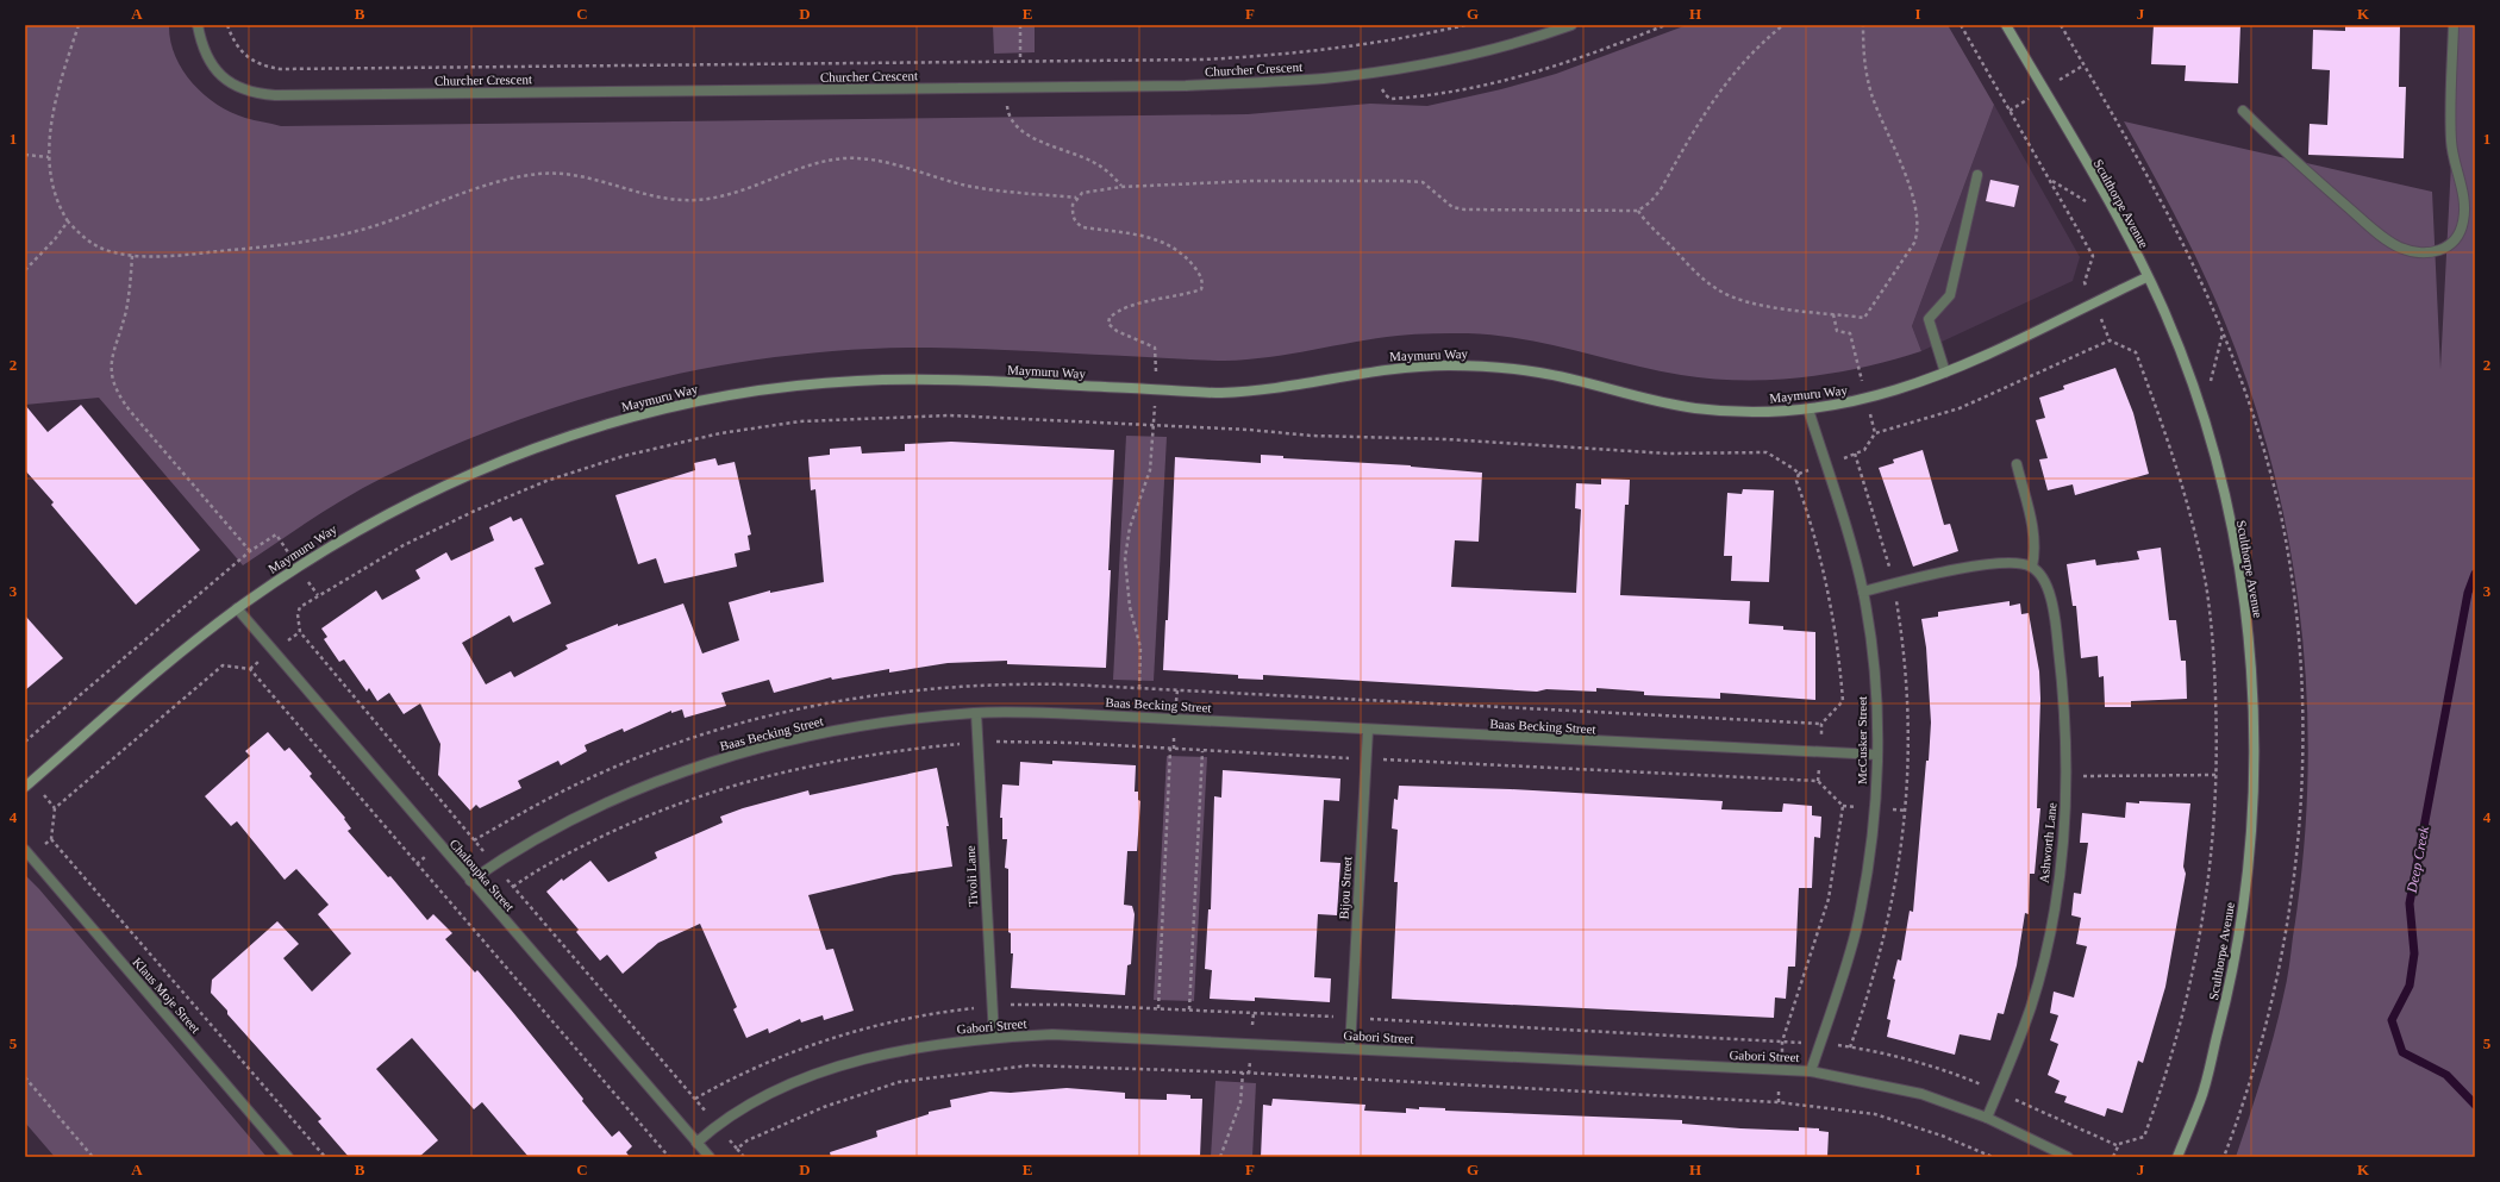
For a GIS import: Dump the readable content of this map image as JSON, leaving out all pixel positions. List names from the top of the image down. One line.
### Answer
{"streets":{"street":["Churcher Crescent","Sculthorpe Avenue","Maymuru Way","Baas Becking Street","McCusker Street","Ashworth Lane","Chaloupka Street","Tivoli Lane","Bijou Street","Klaus Moje Street","Gabori Street"]},"crossings":[["Sculthorpe Avenue","Maymuru Way"],["Maymuru Way","McCusker Street"],["Maymuru Way","Chaloupka Street"],["Baas Becking Street","McCusker Street"],["Baas Becking Street","Chaloupka Street"],["Baas Becking Street","Tivoli Lane"],["Baas Becking Street","Bijou Street"],["McCusker Street","Gabori Street"],["Ashworth Lane","Gabori Street"],["Chaloupka Street","Gabori Street"],["Tivoli Lane","Gabori Street"],["Bijou Street","Gabori Street"]],"water":["Deep Creek"],"grid":{"columns":["A","B","C","D","E","F","G","H","I","J","K"],"rows":["1","2","3","4","5"]}}
